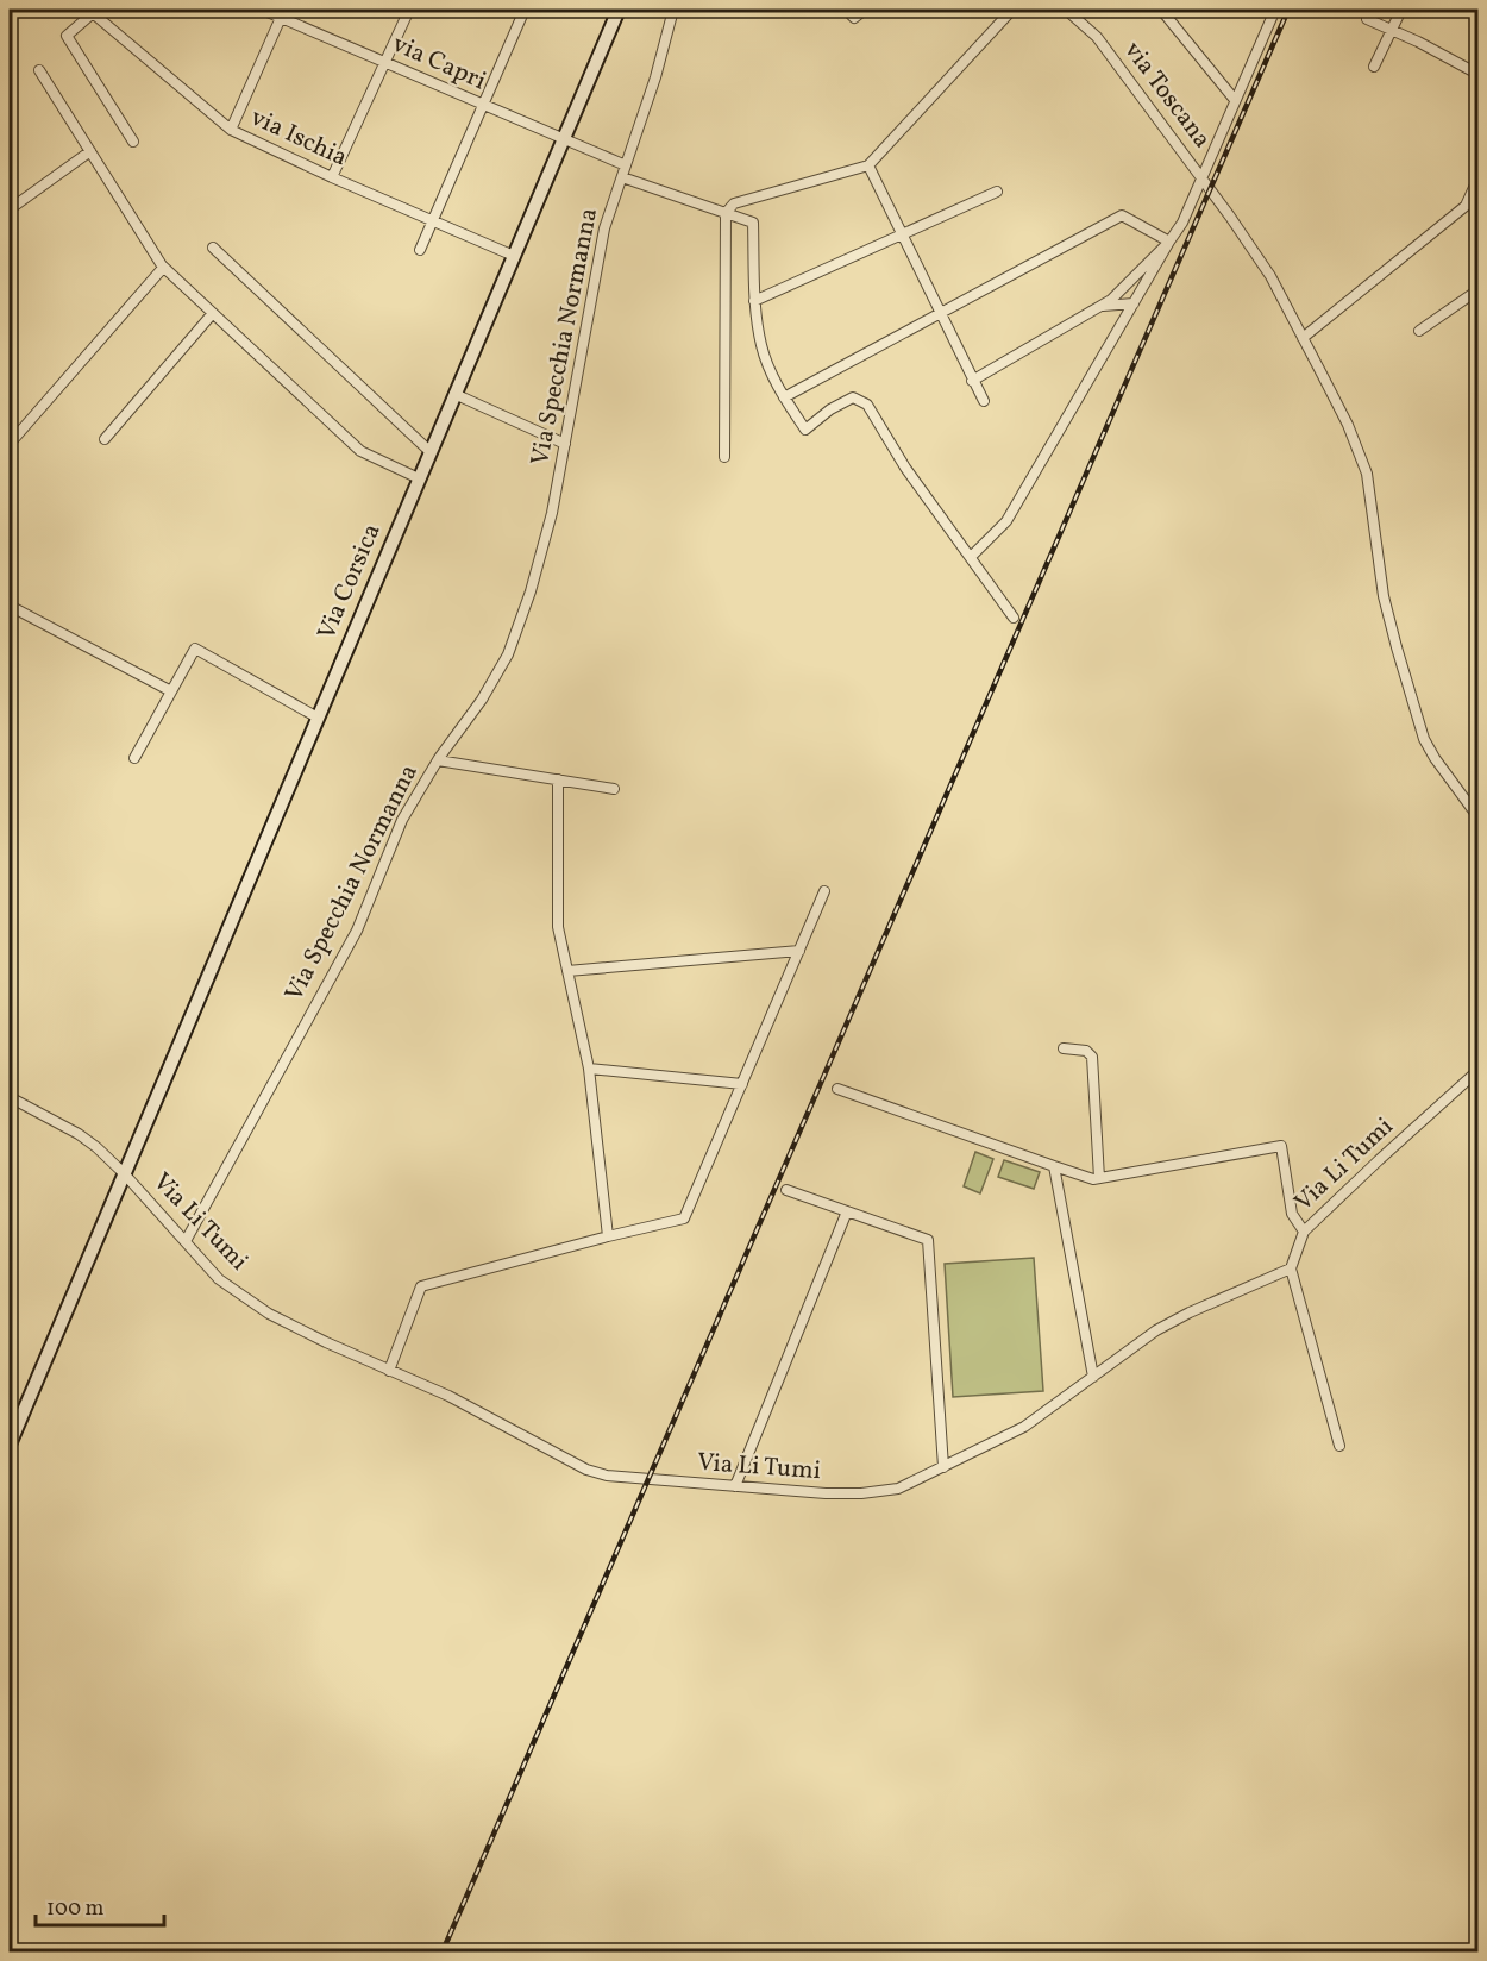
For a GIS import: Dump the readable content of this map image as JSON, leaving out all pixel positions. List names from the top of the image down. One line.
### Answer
{"streets":{"main road":["Via Corsica"],"street":["via Capri","via Toscana","via Ischia","Via Specchia Normanna","Via Li Tumi"]},"crossings":[["via Capri","Via Specchia Normanna"],["via Capri","Via Corsica"],["via Ischia","Via Corsica"],["Via Specchia Normanna","Via Li Tumi"],["Via Corsica","Via Li Tumi"]],"scale_bar":"100 m"}
